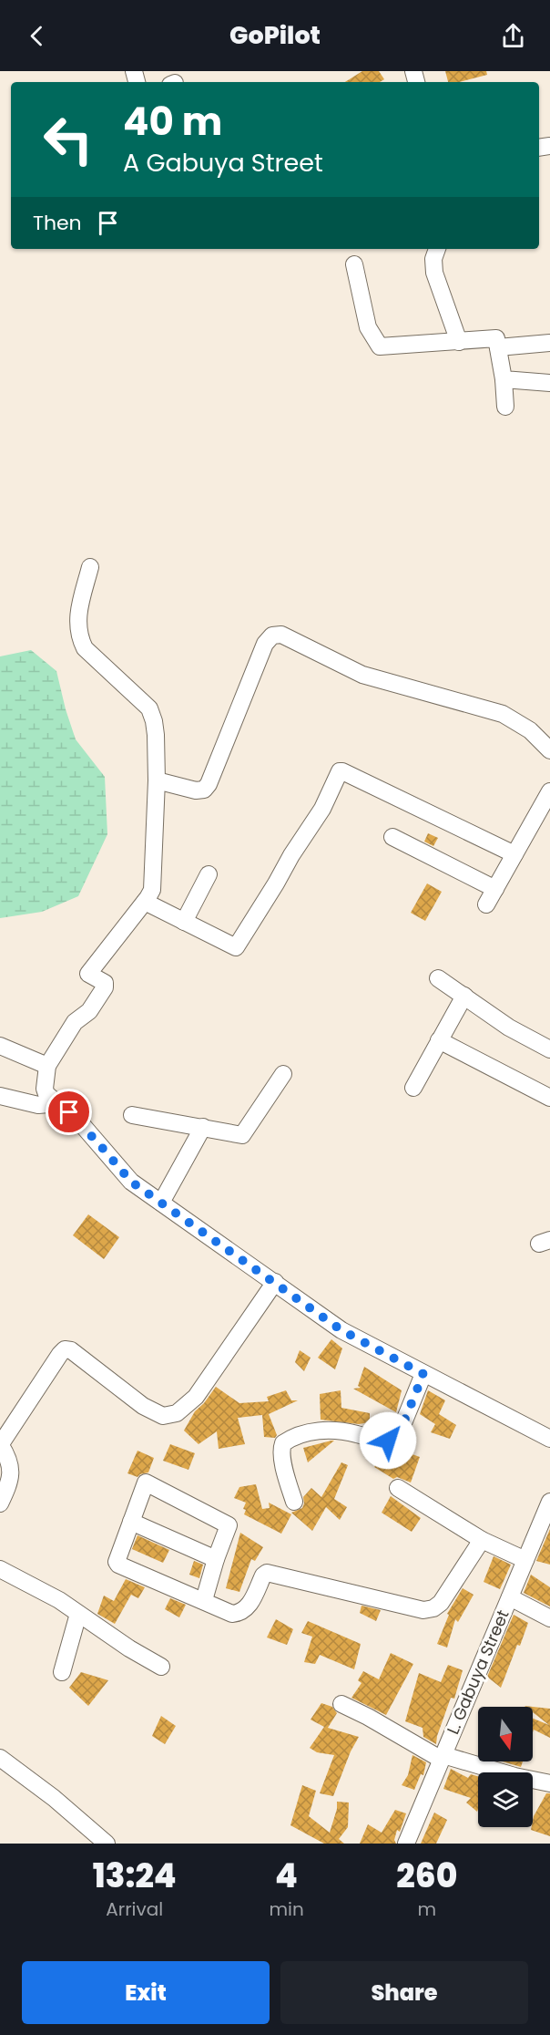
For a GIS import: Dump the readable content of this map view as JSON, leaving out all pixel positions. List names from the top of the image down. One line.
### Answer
{"streets":{"street":["L. Gabuya Street"]},"north":"bottom","page":{"header":"GoPilot","turn":["40 m","A Gabuya Street"],"then":"Then","eta":["13:24","Arrival","4","min","260","m"],"buttons":["Exit","Share"]}}
